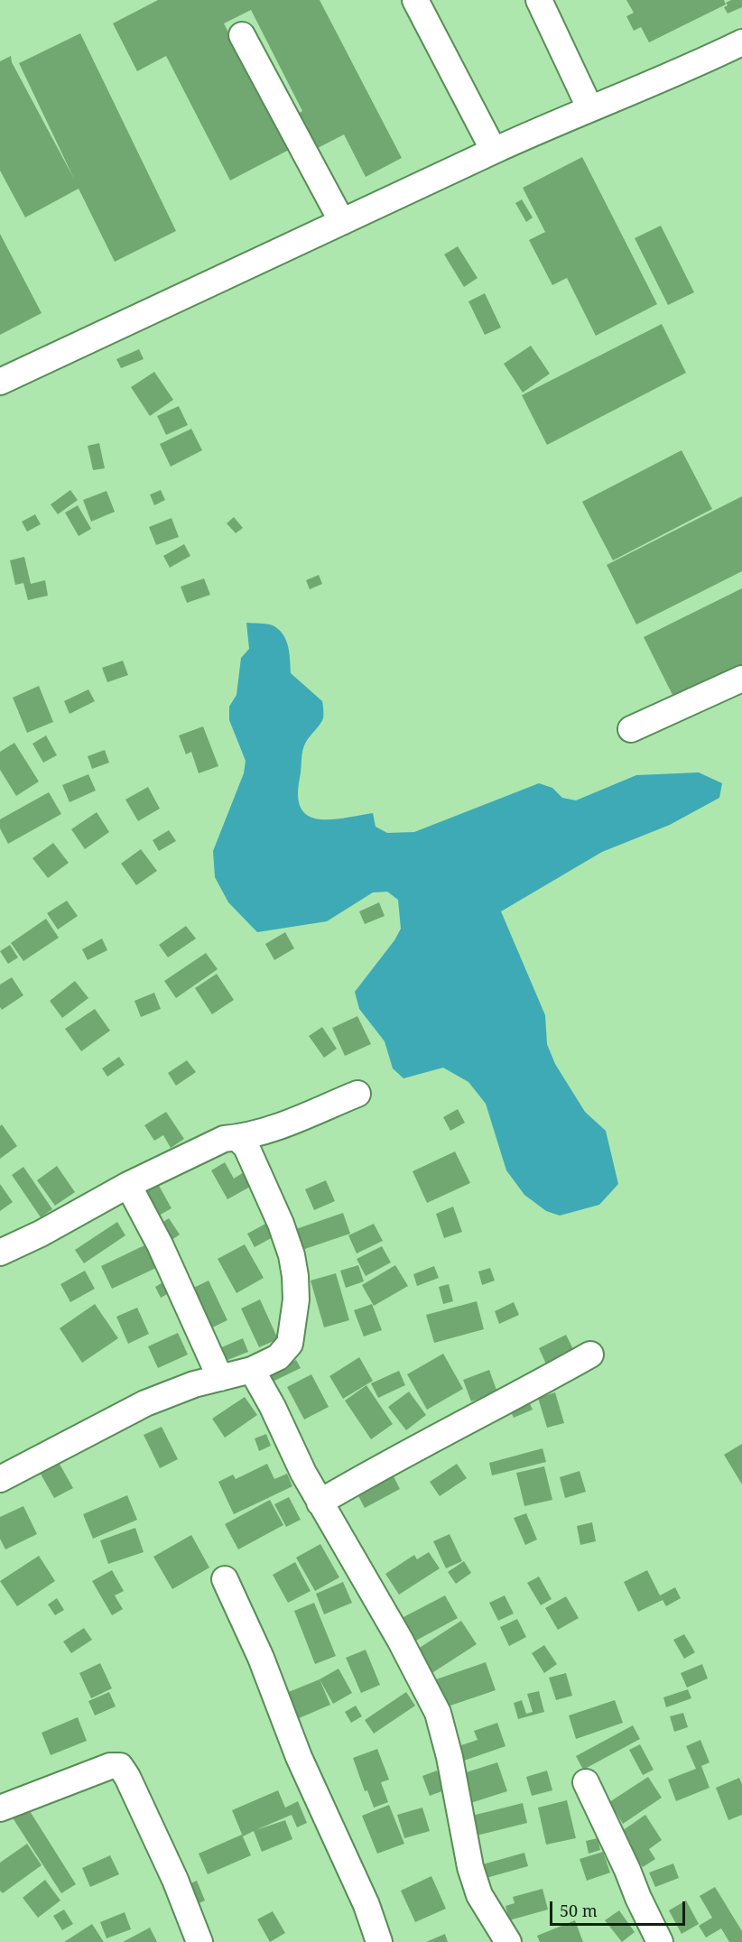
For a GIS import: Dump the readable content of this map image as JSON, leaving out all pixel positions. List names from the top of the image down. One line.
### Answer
{"scale_bar":"50 m"}
